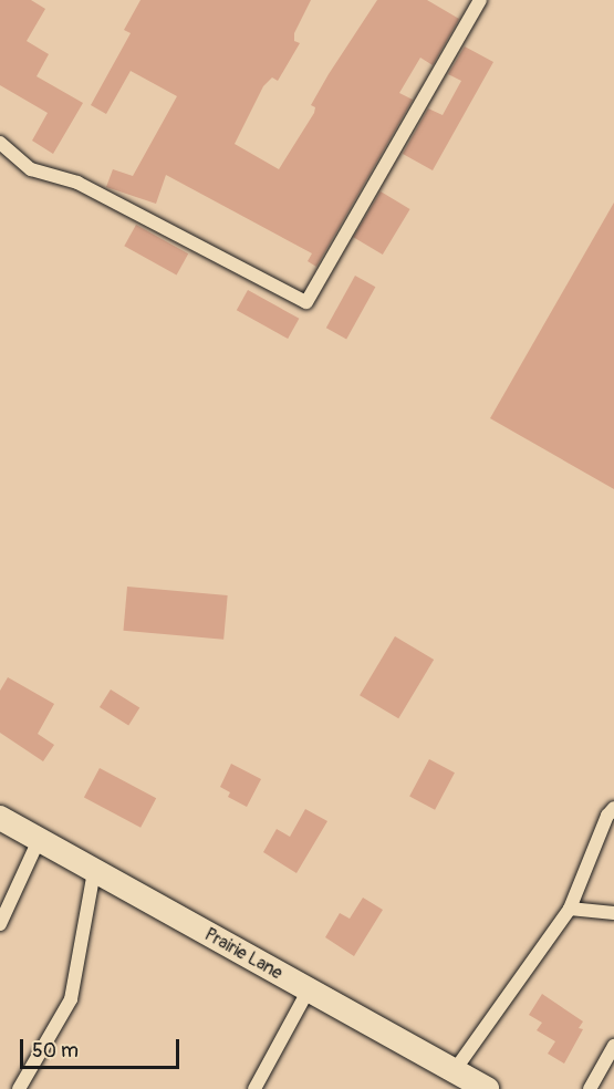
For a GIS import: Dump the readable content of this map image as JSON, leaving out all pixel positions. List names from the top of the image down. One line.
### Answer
{"streets":{"street":["Prairie Lane"]},"scale_bar":"50 m"}
